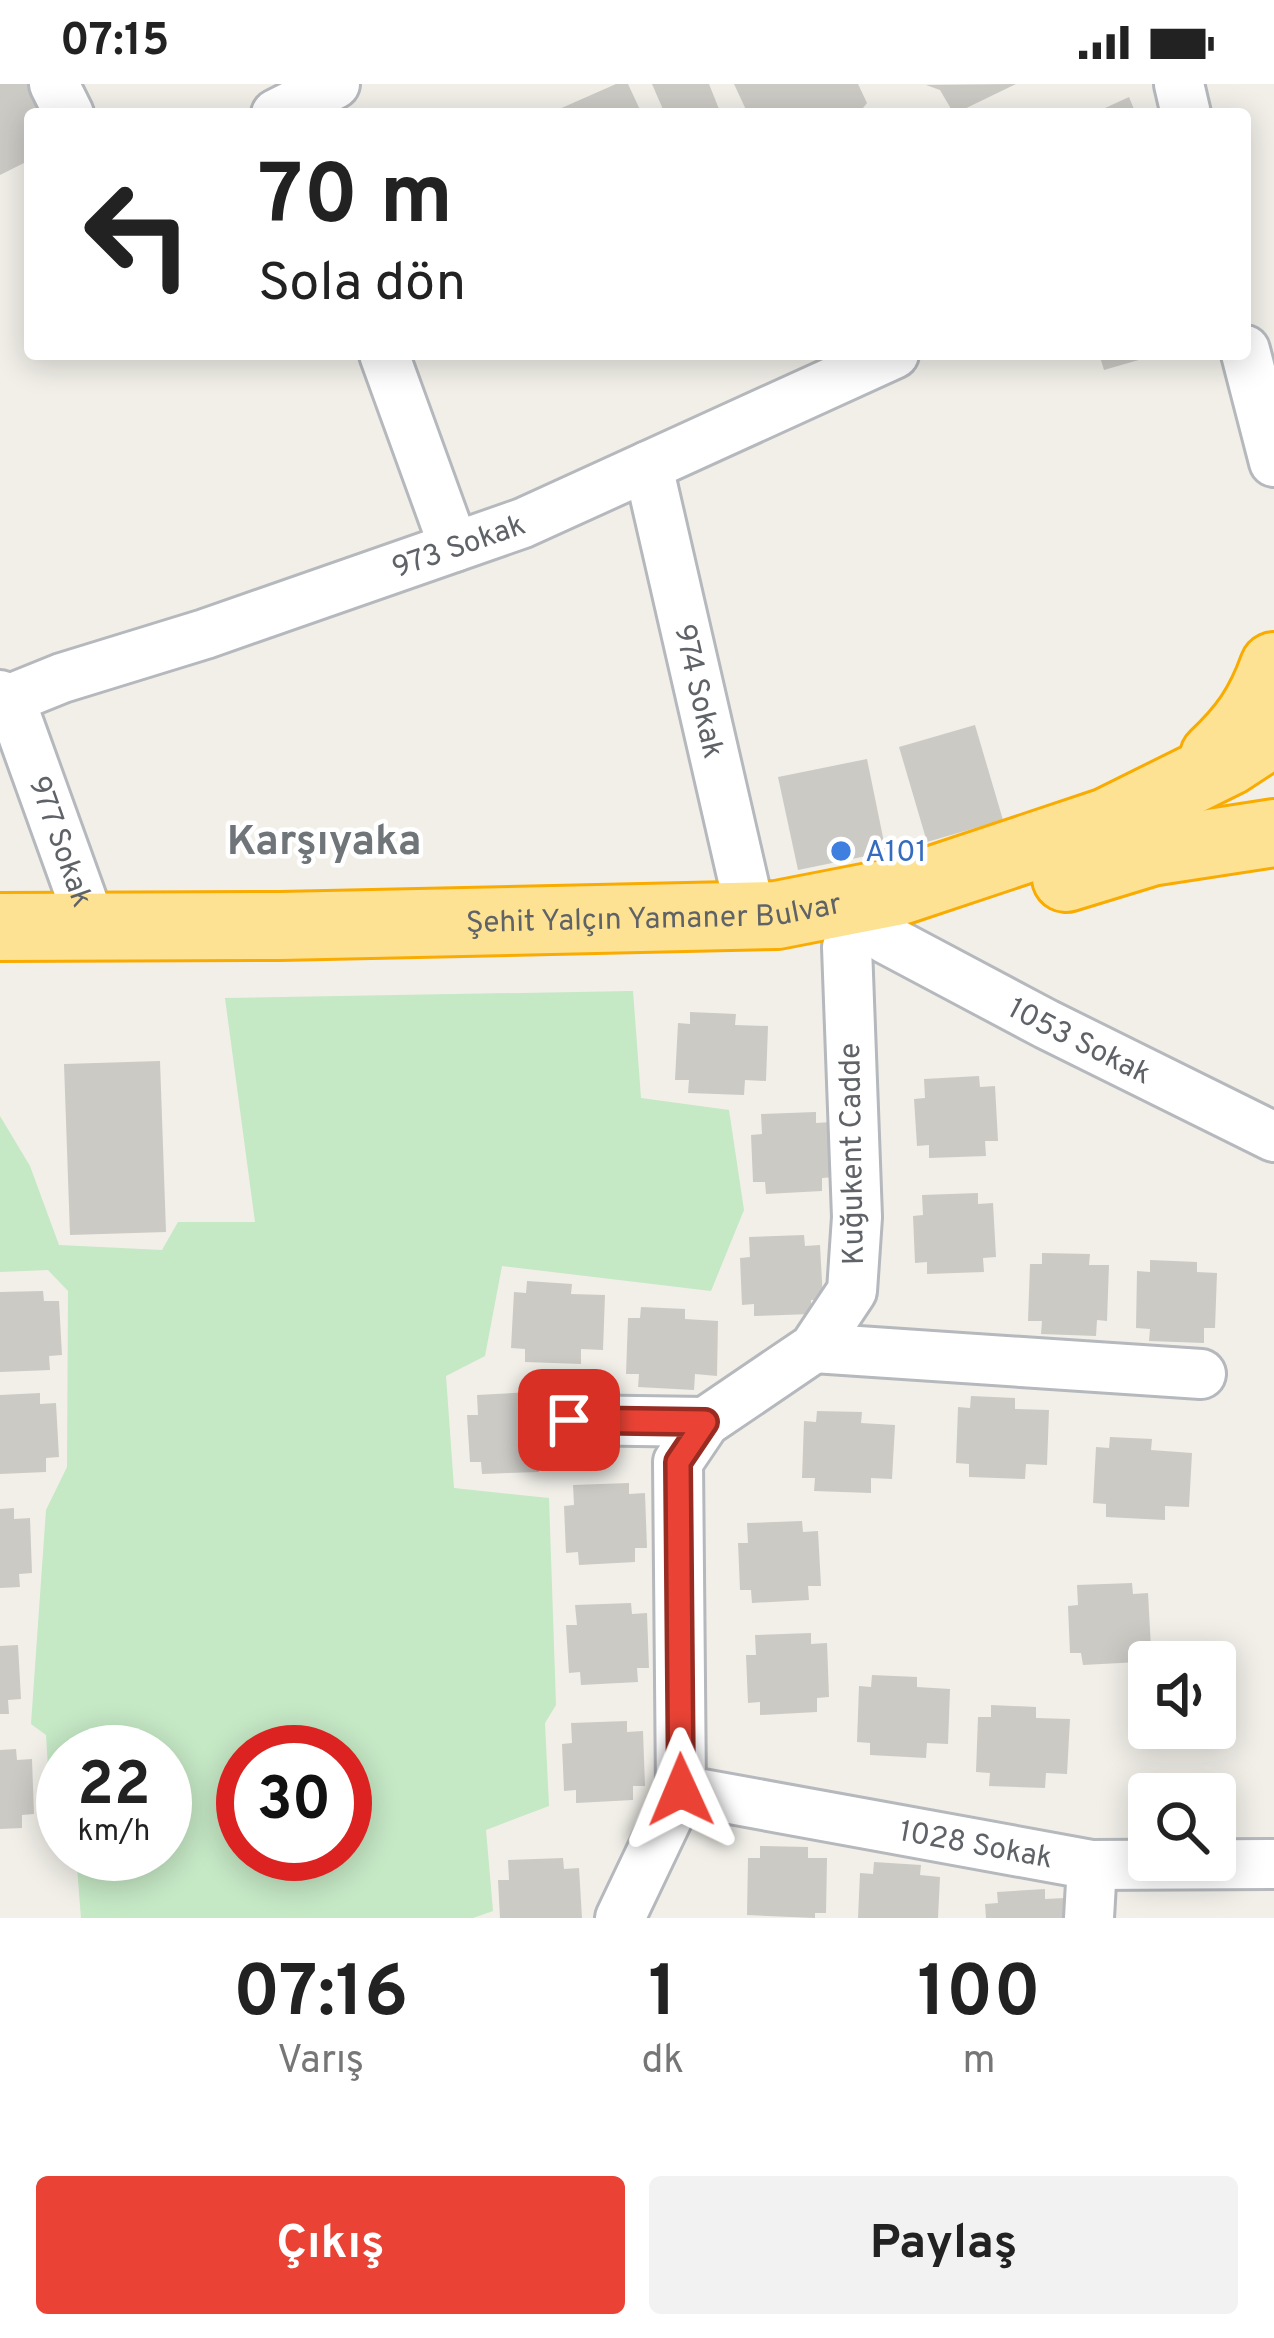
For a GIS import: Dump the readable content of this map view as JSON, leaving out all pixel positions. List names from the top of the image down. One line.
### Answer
{"streets":{"highway":["Şehit Yalçın Yamaner Bulvar"],"street":["973 Sokak","974 Sokak","977 Sokak","1053 Sokak","Kuğukent Cadde","1028 Sokak"]},"crossings":[["973 Sokak","974 Sokak"],["973 Sokak","977 Sokak"],["974 Sokak","Şehit Yalçın Yamaner Bulvar"],["977 Sokak","Şehit Yalçın Yamaner Bulvar"],["Şehit Yalçın Yamaner Bulvar","1053 Sokak"],["Şehit Yalçın Yamaner Bulvar","Kuğukent Cadde"],["1053 Sokak","Kuğukent Cadde"],["Kuğukent Cadde","1028 Sokak"]],"districts":["Karşıyaka"],"places":["A101"],"page":{"status":"07:15","turn":["70 m","Sola dön"],"speed":"22 km/h","limit":"30","eta":["07:16","Varış","1","dk","100","m"],"buttons":["Çıkış","Paylaş"]}}
